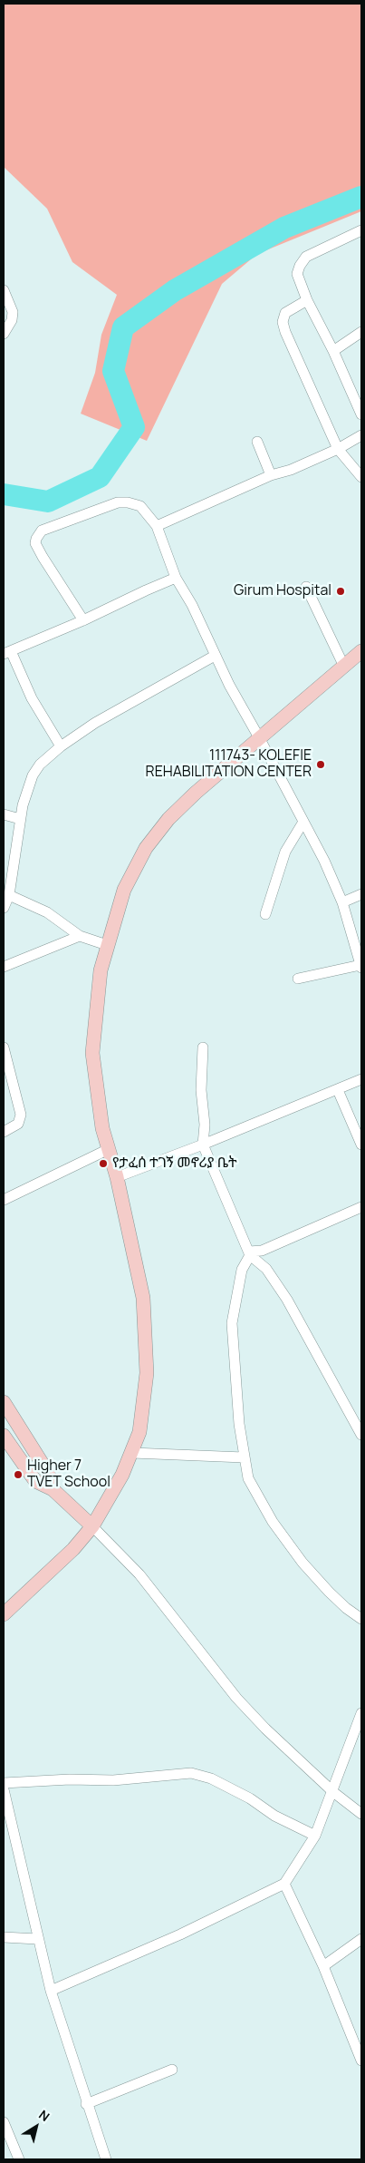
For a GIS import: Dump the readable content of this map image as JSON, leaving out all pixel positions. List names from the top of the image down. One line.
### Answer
{"places":["Girum Hospital","111743- KOLEFIE REHABILITATION CENTER","የታፈሰ ተገኝ መኖሪያ ቤት","Higher 7 TVET School"],"north":"top right"}
